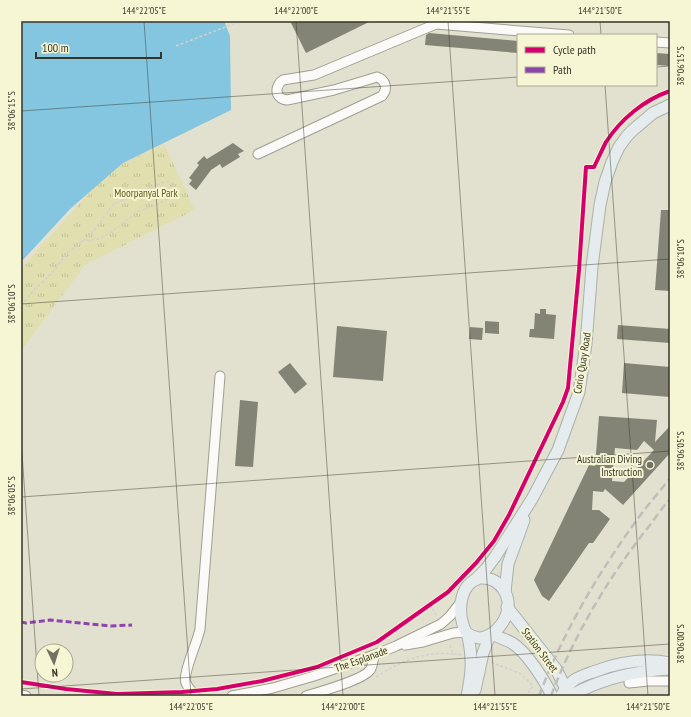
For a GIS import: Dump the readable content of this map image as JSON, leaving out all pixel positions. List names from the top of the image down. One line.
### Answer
{"streets":{"main road":["Corio Quay Road","Station Street"],"street":["The Esplanade"]},"crossings":[["Corio Quay Road","Station Street"],["Corio Quay Road","The Esplanade"],["Station Street","The Esplanade"]],"parks":["Moorpanyal Park"],"places":["Australian Diving Instruction"],"legend":["Cycle path","Path"],"scale_bar":"100 m","north":"bottom","coordinates":["144°22'05\"E","144°22'00\"E","144°21'55\"E","144°21'50\"E","38°06'15\"S","38°06'10\"S","38°06'05\"S","38°06'00\"S"]}
